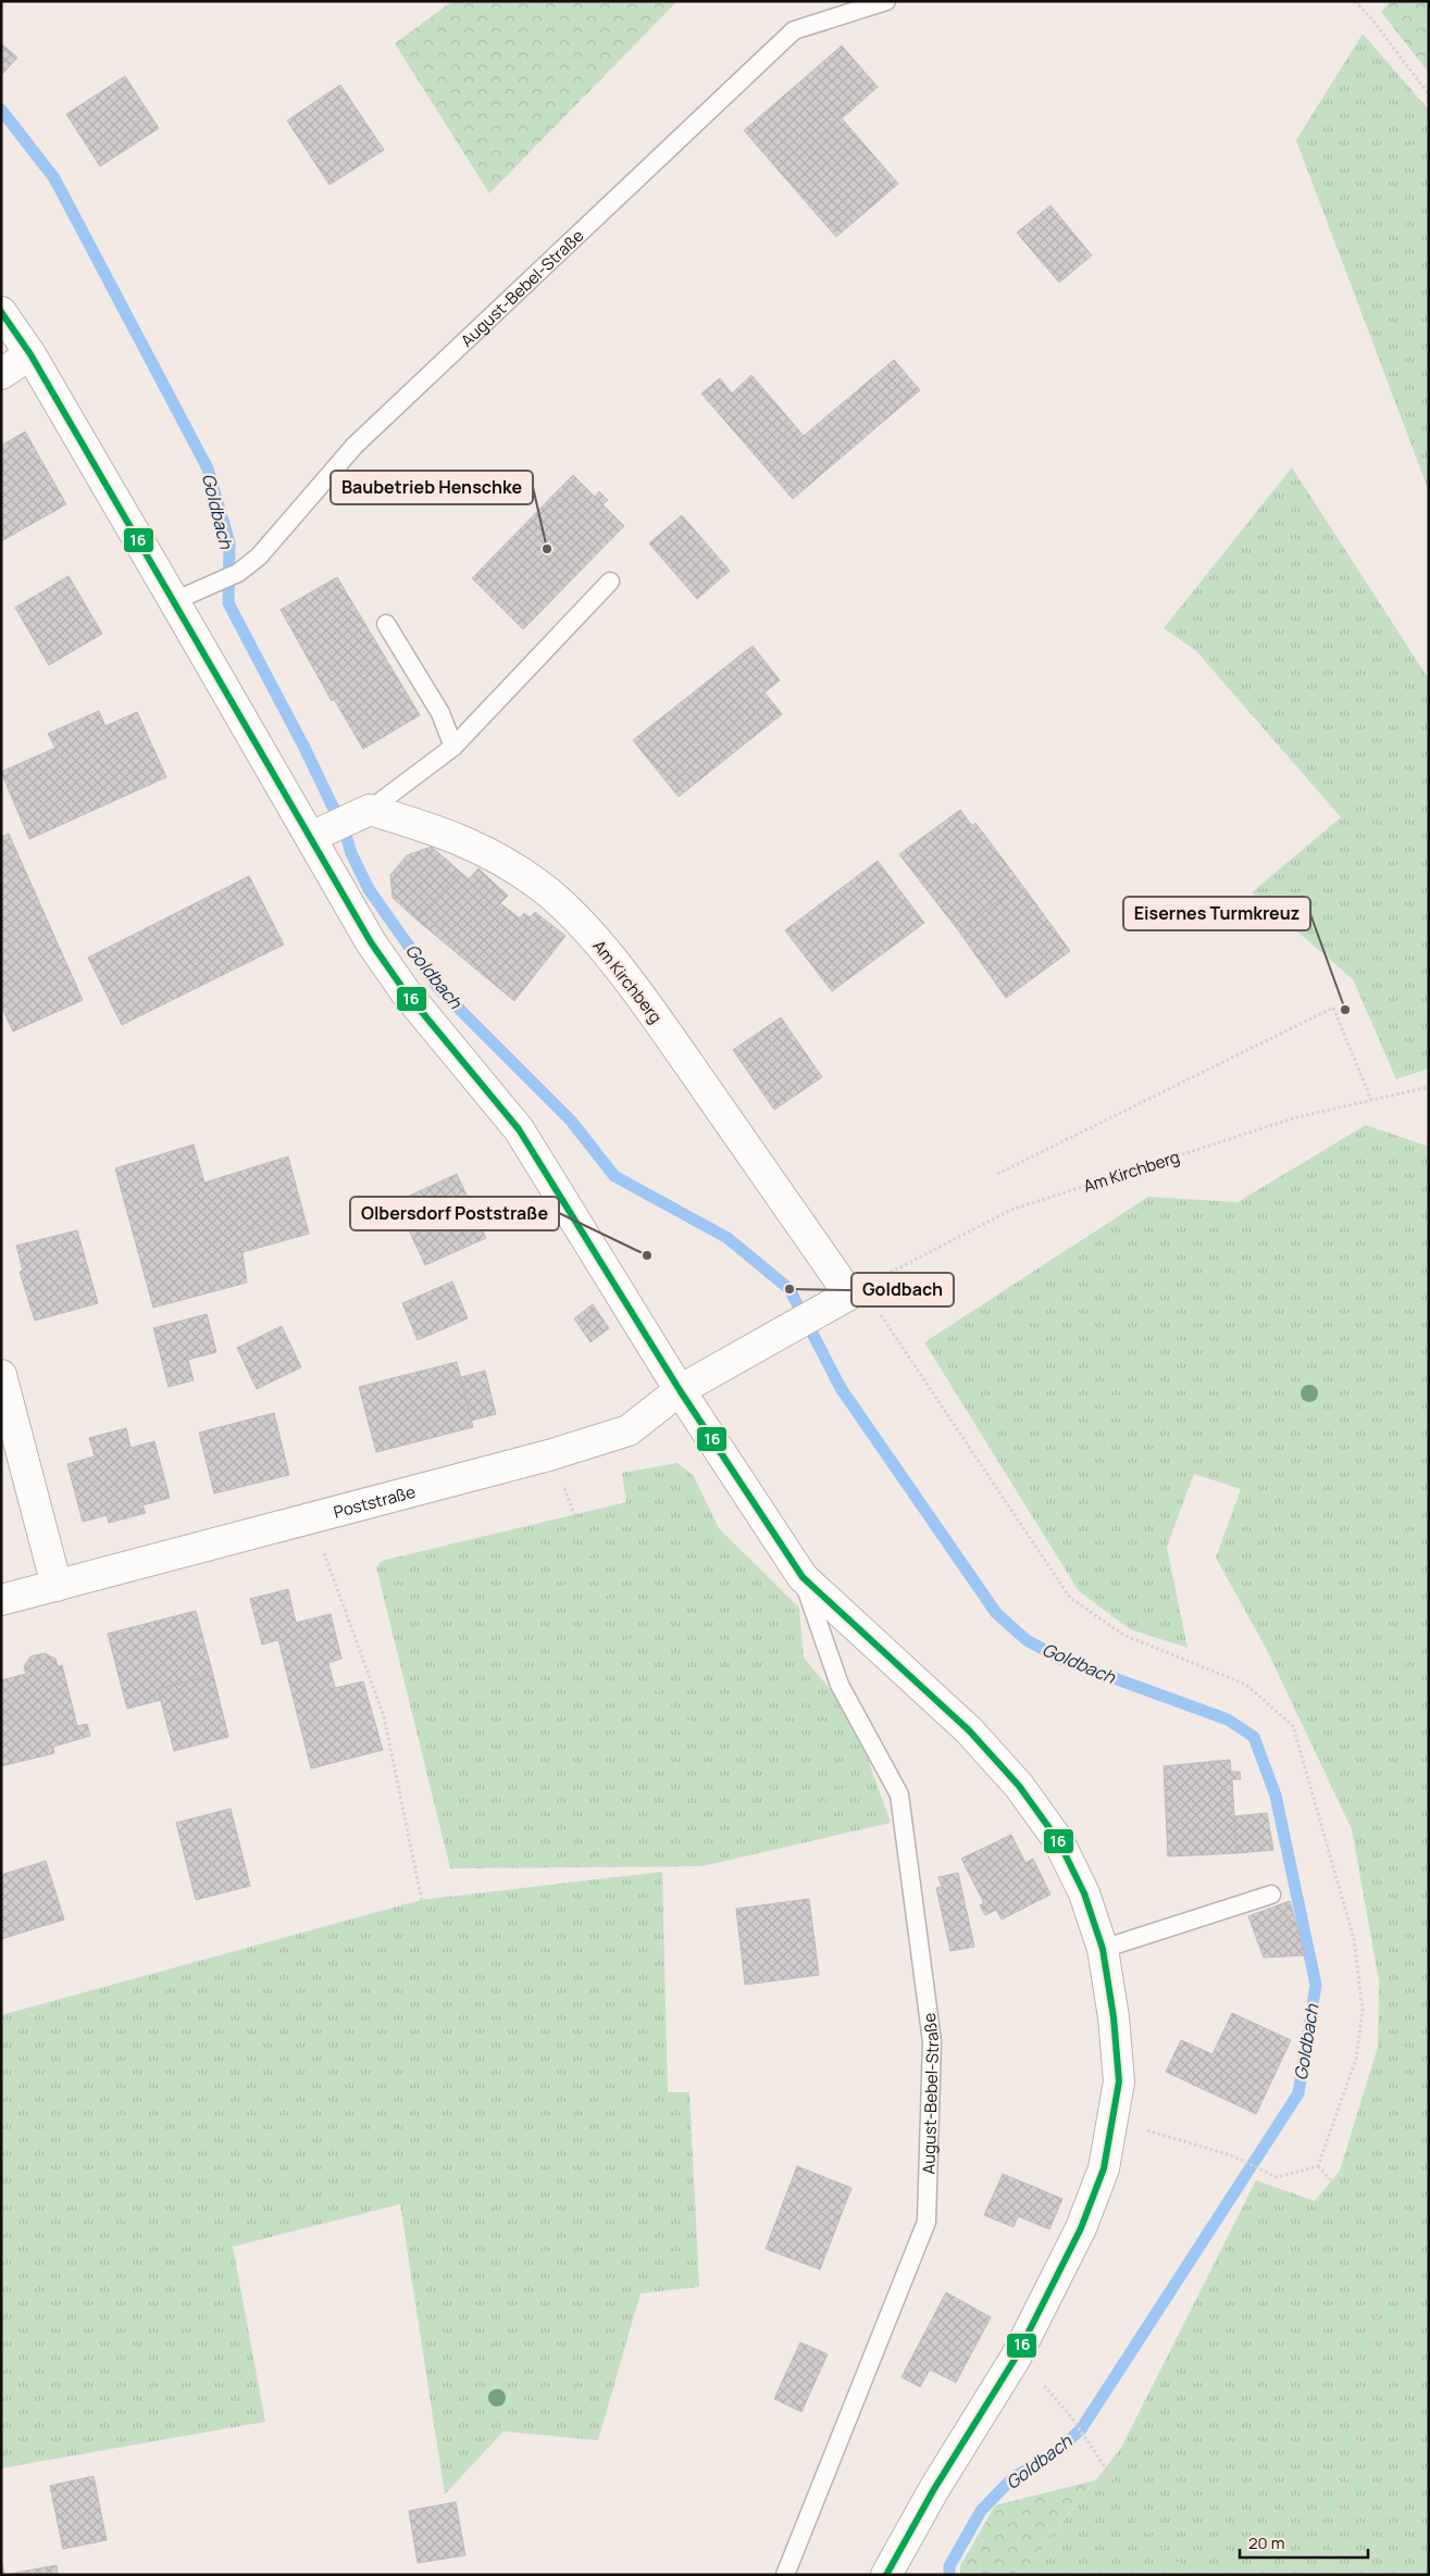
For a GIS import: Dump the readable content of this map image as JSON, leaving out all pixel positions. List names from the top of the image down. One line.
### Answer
{"streets":{"street":["August-Bebel-Straße","Am Kirchberg","Poststraße"]},"crossings":[["August-Bebel-Straße","Poststraße"]],"water":["Goldbach"],"places":["Baubetrieb Henschke","Eisernes Turmkreuz","Olbersdorf Poststraße","Goldbach"],"lines":["transit line 16"],"scale_bar":"20 m"}
